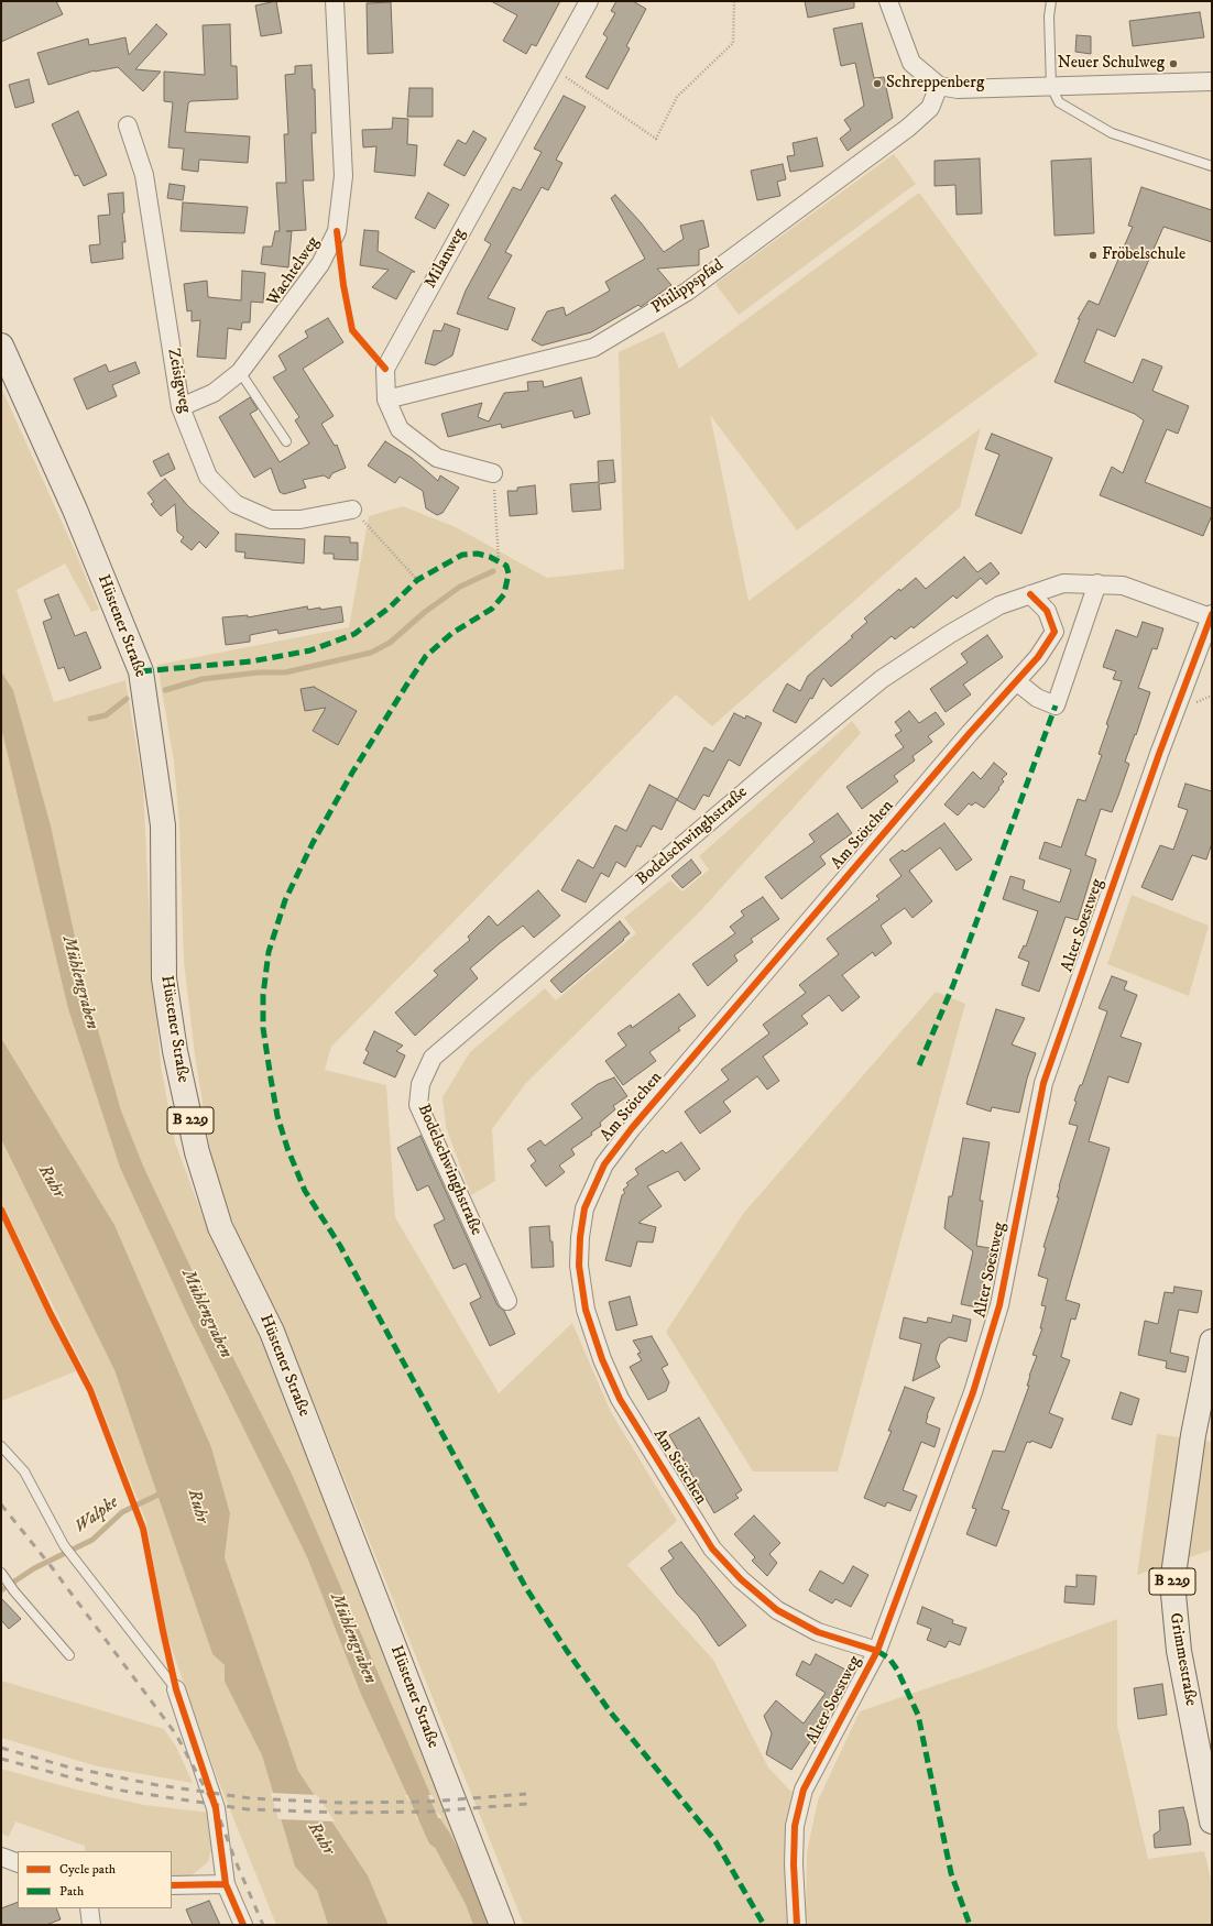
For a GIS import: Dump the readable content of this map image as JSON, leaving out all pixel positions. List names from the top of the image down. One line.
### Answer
{"streets":{"main road":["Hüstener Straße","B 229","Grimmestraße"],"street":["Milanweg","Wachtelweg","Philippspfad","Zeisigweg","Am Stötchen","Bodelschwinghstraße","Alter Soestweg"]},"crossings":[["Milanweg","Philippspfad"],["Wachtelweg","Zeisigweg"],["Am Stötchen","Bodelschwinghstraße"],["Am Stötchen","Alter Soestweg"],["Bodelschwinghstraße","Alter Soestweg"]],"water":["Mühlengraben","Ruhr","Walpke"],"places":["Neuer Schulweg","Schreppenberg","Fröbelschule"],"legend":["Cycle path","Path"]}
